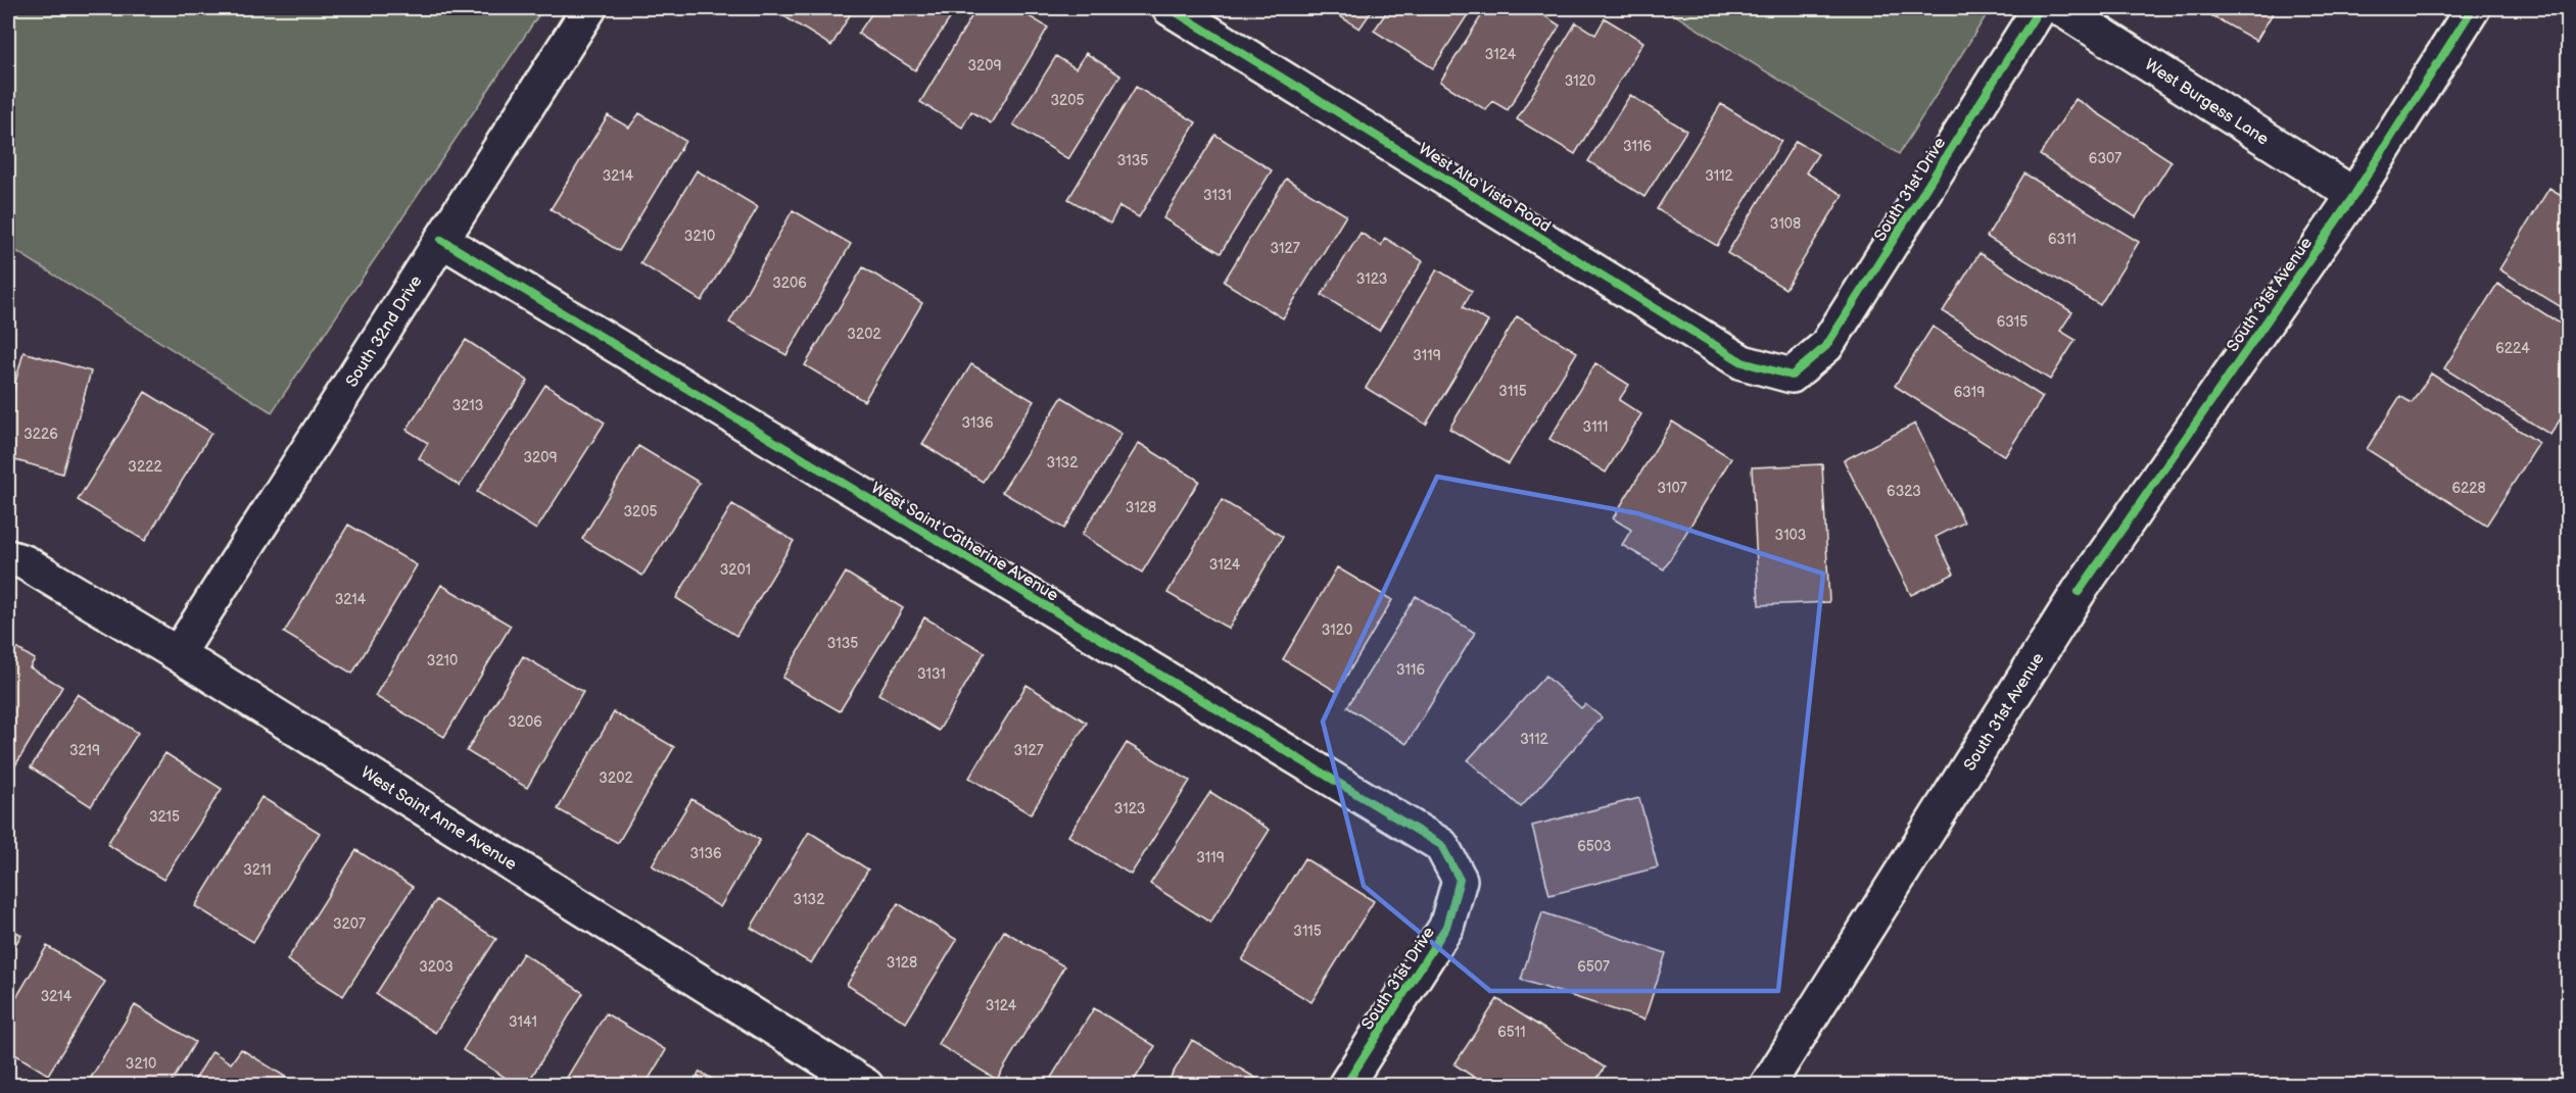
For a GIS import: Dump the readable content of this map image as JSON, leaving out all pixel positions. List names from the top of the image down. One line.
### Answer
{"streets":{"street":["West Burgess Lane","West Alta Vista Road","South 31st Drive","South 31st Avenue","South 32nd Drive","West Saint Catherine Avenue","West Saint Anne Avenue"]},"crossings":[["West Burgess Lane","South 31st Avenue"],["West Alta Vista Road","South 31st Drive"],["South 31st Drive","West Saint Catherine Avenue"],["South 32nd Drive","West Saint Catherine Avenue"],["South 32nd Drive","West Saint Anne Avenue"]],"house_numbers":["3124","3209","3120","3205","3116","6307","3135","3214","3112","3131","3108","3210","6311","3127","3123","3206","6315","3202","6224","3119","3115","6319","3213","3136","3111","3226","3209","3132","3222","3107","6228","6323","3128","3205","3103","3124","3201","3214","3120","3135","3210","3116","3131","3206","3112","3219","3127","3202","3123","3215","6503","3136","3119","3211","3132","3207","3115","3128","3203","6507","3214","3124","3141","6511","3210"]}
